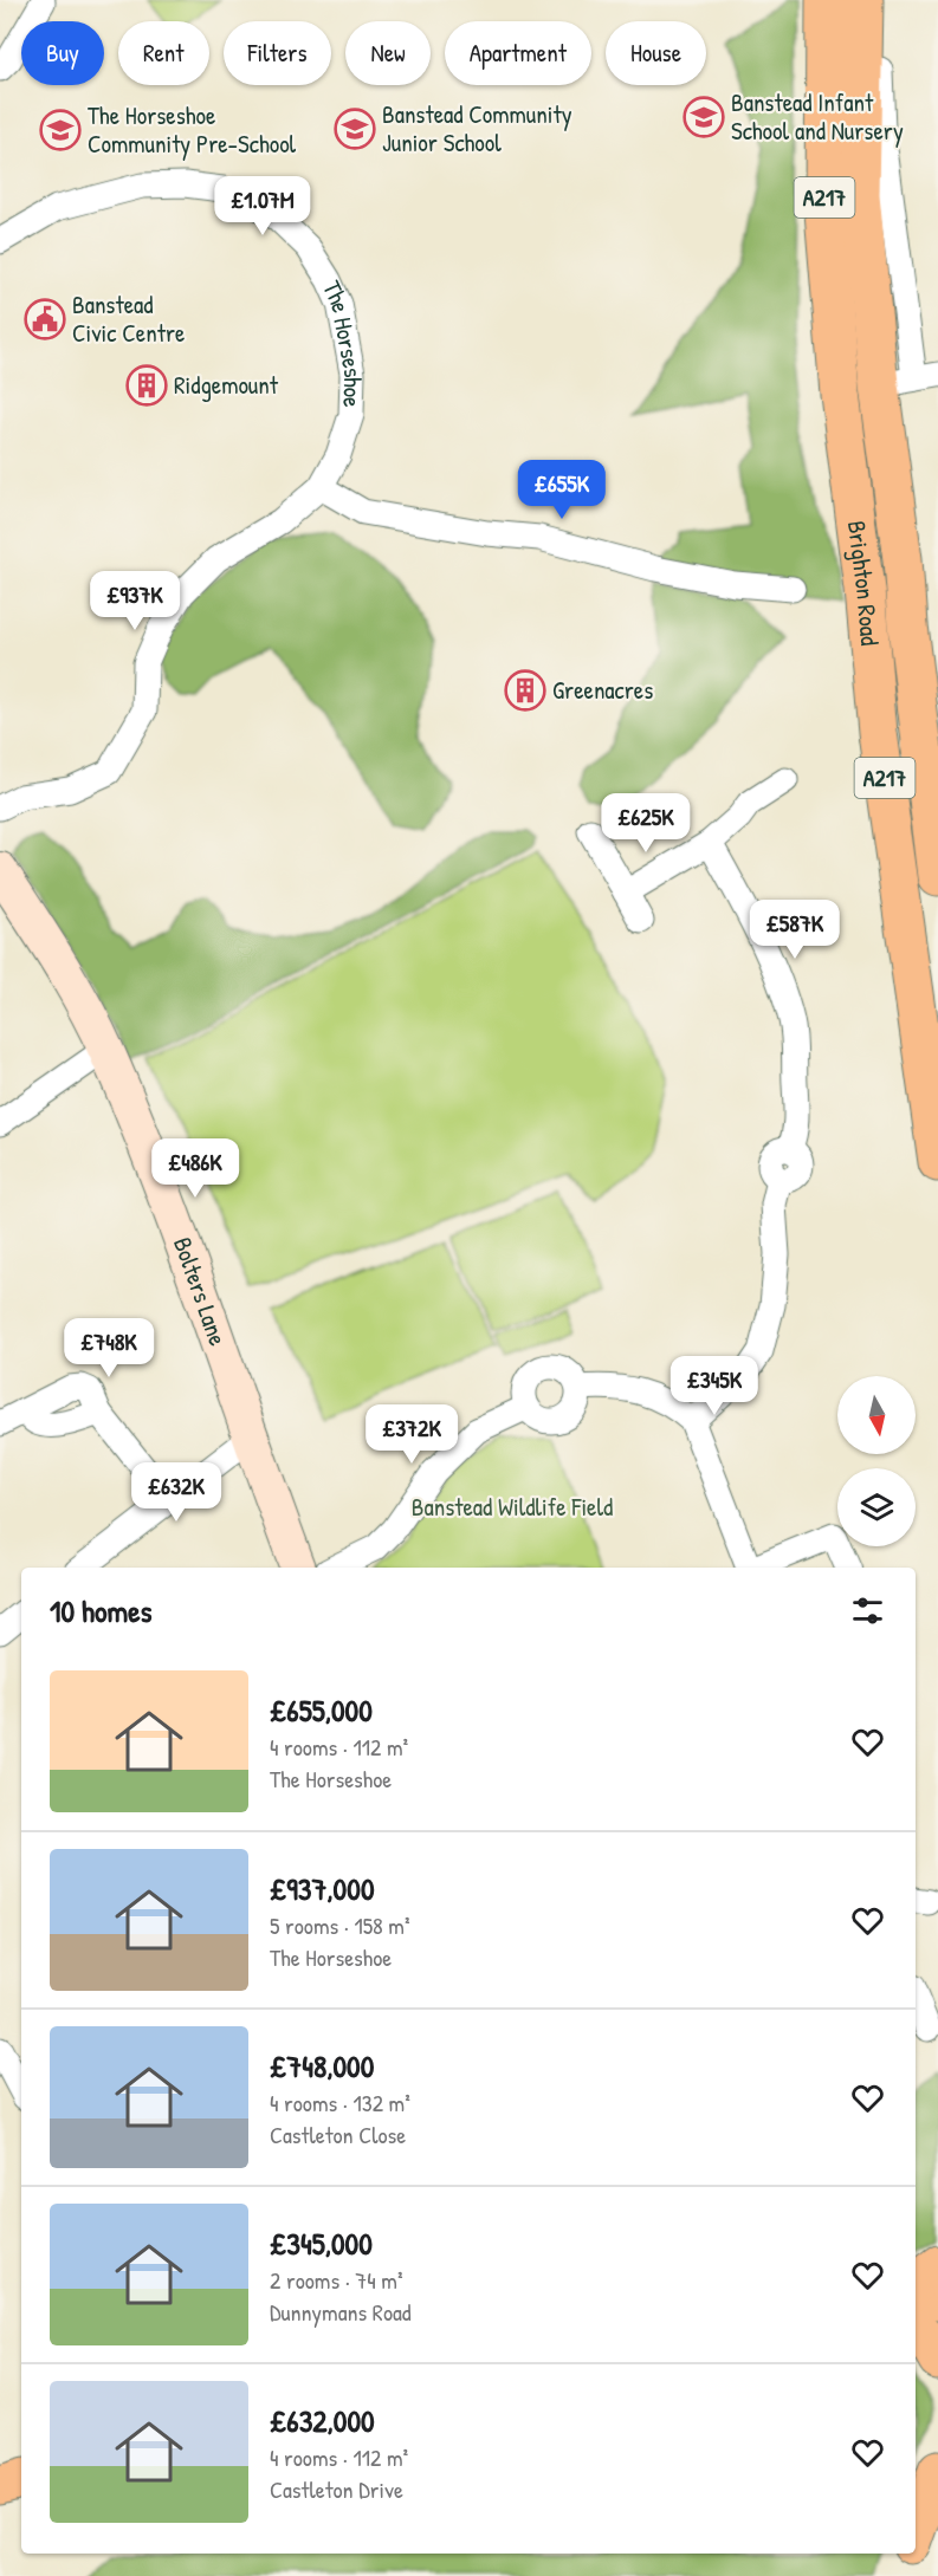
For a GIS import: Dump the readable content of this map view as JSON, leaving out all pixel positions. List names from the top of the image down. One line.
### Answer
{"streets":{"main road":["A217","Brighton Road","Bolters Lane"],"street":["The Horseshoe"]},"parks":["Banstead Wildlife Field"],"places":{"school or university":["Banstead Infant School and Nursery","Banstead Community Junior School","The Horseshoe Community Pre-School"],"public building":["Banstead Civic Centre"],"building":["Ridgemount","Greenacres"]},"north":"bottom","page":{"chip":["Buy","Rent","Filters","New","Apartment","House"],"price":["£1.07M","£655K","£937K","£625K","£587K","£486K","£748K","£345K","£372K","£632K"],"heading":"10 homes","list":[{"name":"£655,000","note":"4 rooms · 112 m² · The Horseshoe"},{"name":"£937,000","note":"5 rooms · 158 m² · The Horseshoe"},{"name":"£748,000","note":"4 rooms · 132 m² · Castleton Close"},{"name":"£345,000","note":"2 rooms · 74 m² · Dunnymans Road"},{"name":"£632,000","note":"4 rooms · 112 m² · Castleton Drive"}]}}
